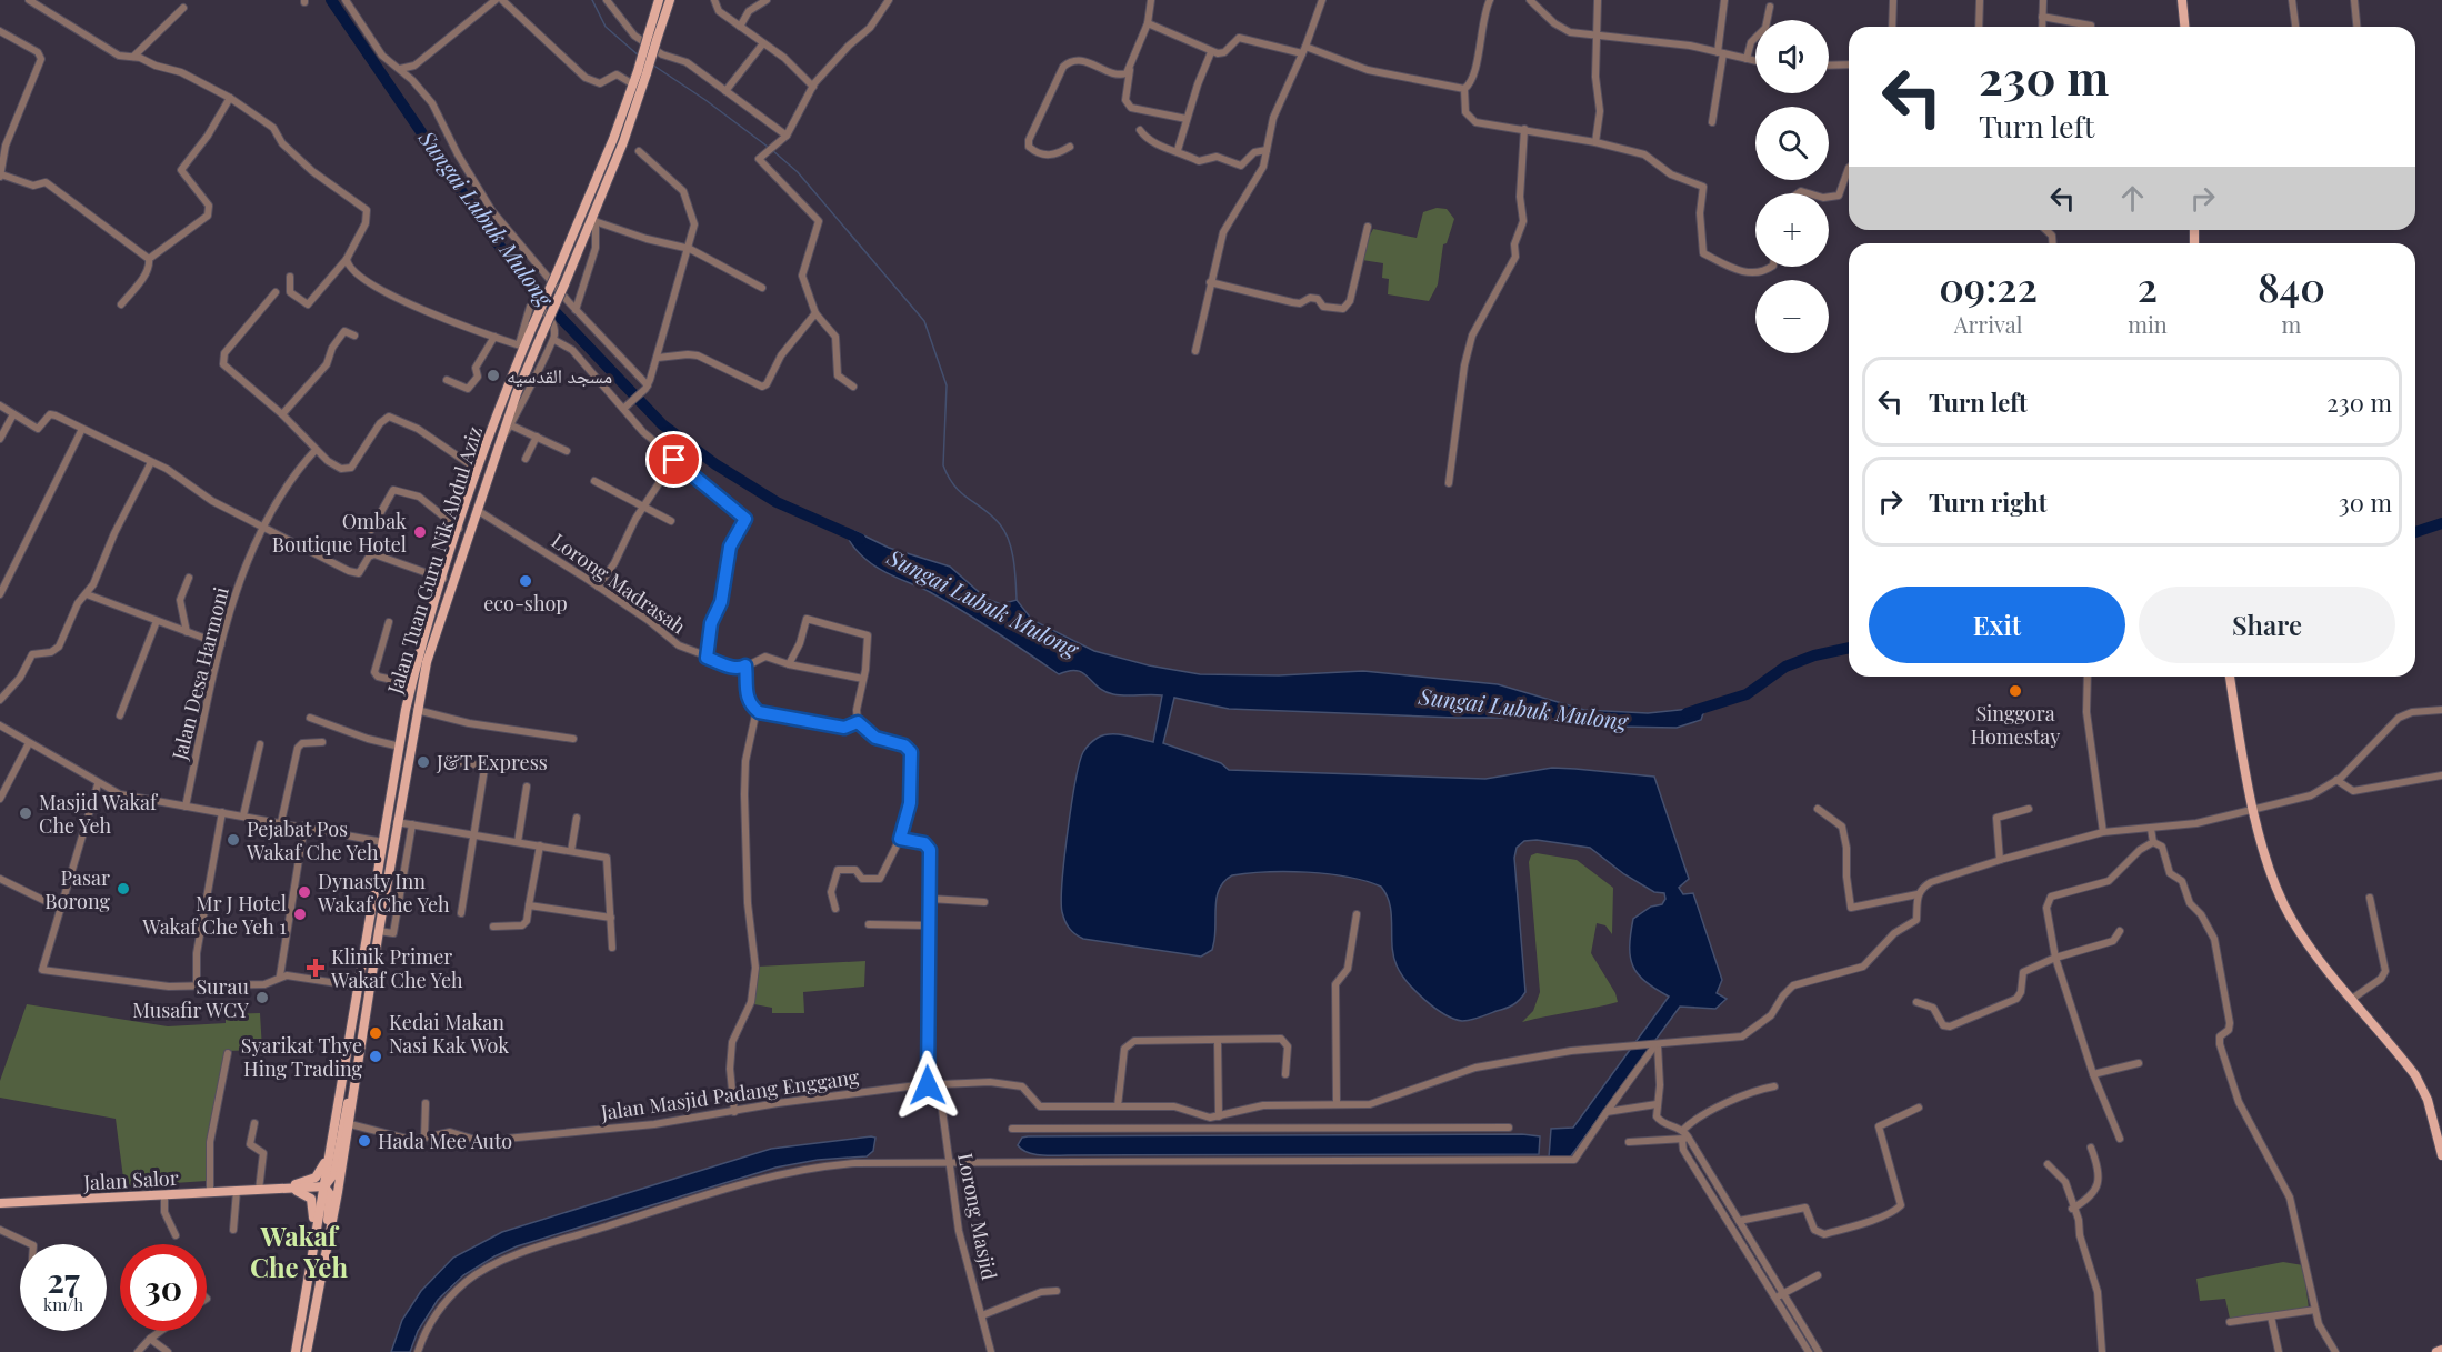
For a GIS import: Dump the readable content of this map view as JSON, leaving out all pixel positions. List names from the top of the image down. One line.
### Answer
{"streets":{"main road":["Jalan Tuan Guru Nik Abdul Aziz","Jalan Salor"],"street":["Lorong Madrasah","Jalan Desa Harmoni","Jalan Masjid Padang Enggang","Lorong Masjid"]},"crossings":[["Jalan Tuan Guru Nik Abdul Aziz","Lorong Madrasah"],["Jalan Tuan Guru Nik Abdul Aziz","Jalan Masjid Padang Enggang"],["Jalan Tuan Guru Nik Abdul Aziz","Jalan Salor"],["Jalan Masjid Padang Enggang","Lorong Masjid"]],"districts":["Wakaf Che Yeh"],"water":["Sungai Lubuk Mulong"],"places":{"other":["مسجد القدسيه","Ombak Boutique Hotel","eco-shop","Singgora Homestay","J&T Express","Masjid Wakaf Che Yeh","Pejabat Pos Wakaf Che Yeh","Pasar Borong","Dynasty Inn Wakaf Che Yeh","Mr J Hotel Wakaf Che Yeh 1","Surau Musafir WCY","Kedai Makan Nasi Kak Wok","Syarikat Thye Hing Trading","Hada Mee Auto"],"health":["Klinik Primer Wakaf Che Yeh"]},"page":{"map_buttons":["+","−"],"turn":["230 m","Turn left"],"eta":["09:22","Arrival","2","min","840","m"],"list":[{"name":"Turn left","value":"230 m"},{"name":"Turn right","value":"30 m"}],"buttons":["Exit","Share"],"speed":"27 km/h","limit":"30"}}
